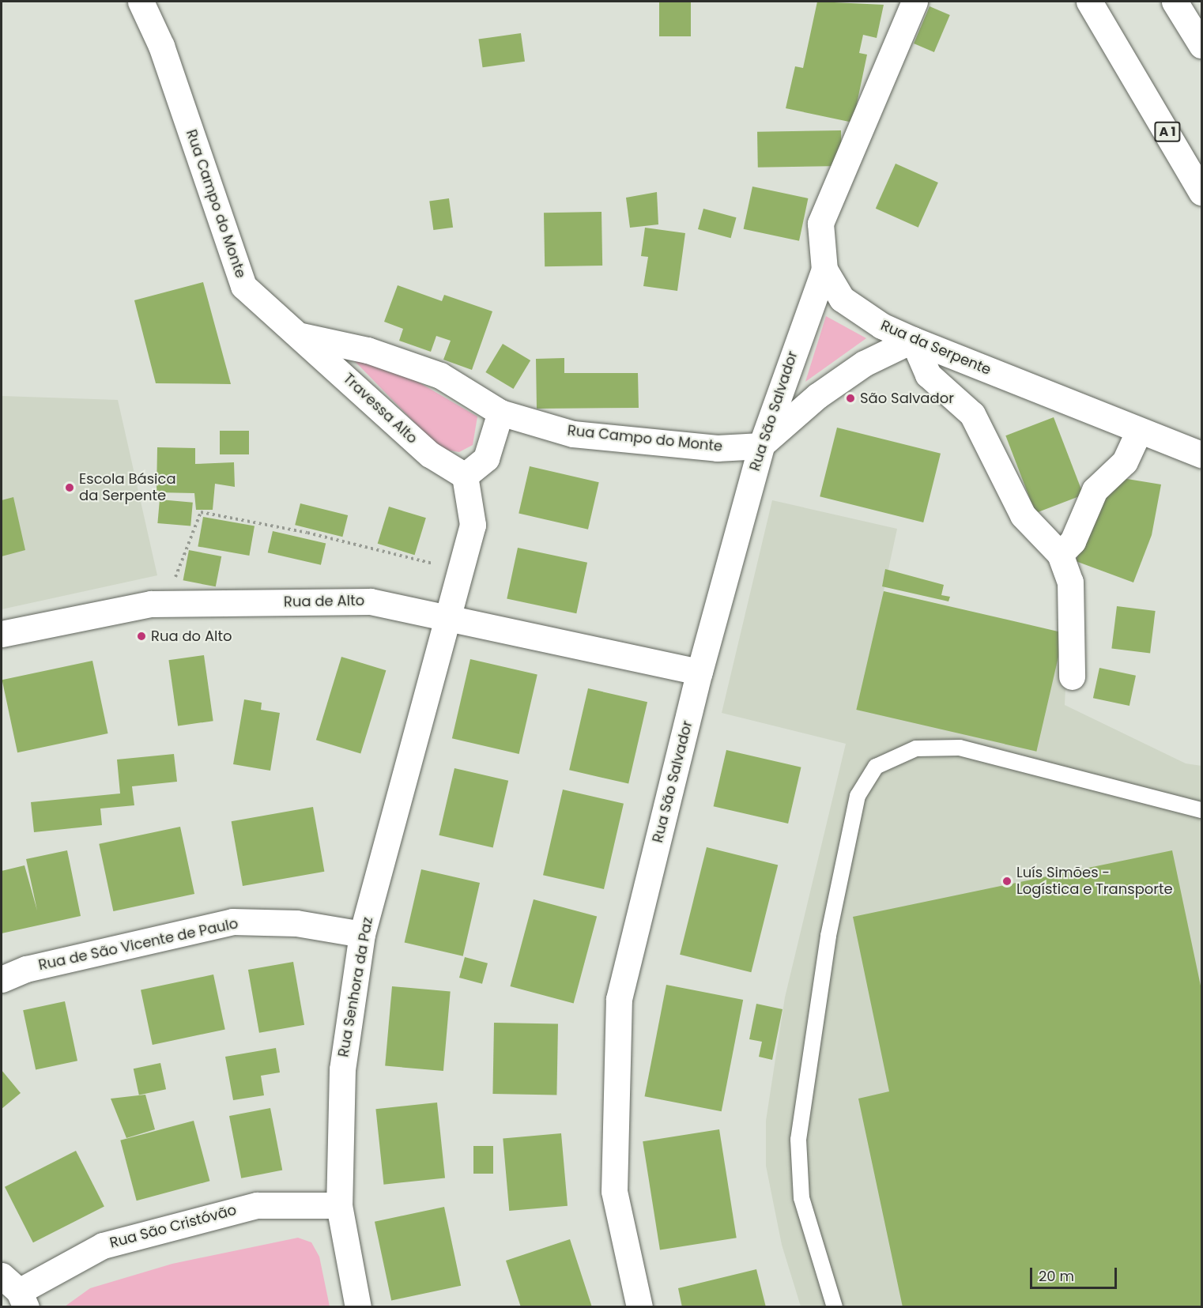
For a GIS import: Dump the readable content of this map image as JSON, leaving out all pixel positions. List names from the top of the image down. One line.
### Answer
{"streets":{"main road":["A 1","Rua Campo do Monte","Rua da Serpente","Travessa Alto","Rua São Salvador","Rua de Alto","Rua de São Vicente de Paulo","Rua Senhora da Paz","Rua São Cristóvão"]},"crossings":[["Rua Campo do Monte","Travessa Alto"],["Rua Campo do Monte","Rua São Salvador"],["Rua da Serpente","Rua São Salvador"],["Rua São Salvador","Rua de Alto"],["Rua de Alto","Rua Senhora da Paz"],["Rua de São Vicente de Paulo","Rua Senhora da Paz"],["Rua Senhora da Paz","Rua São Cristóvão"]],"places":["São Salvador","Escola Básica da Serpente","Rua do Alto","Luís Simões - Logística e Transporte"],"scale_bar":"20 m"}
